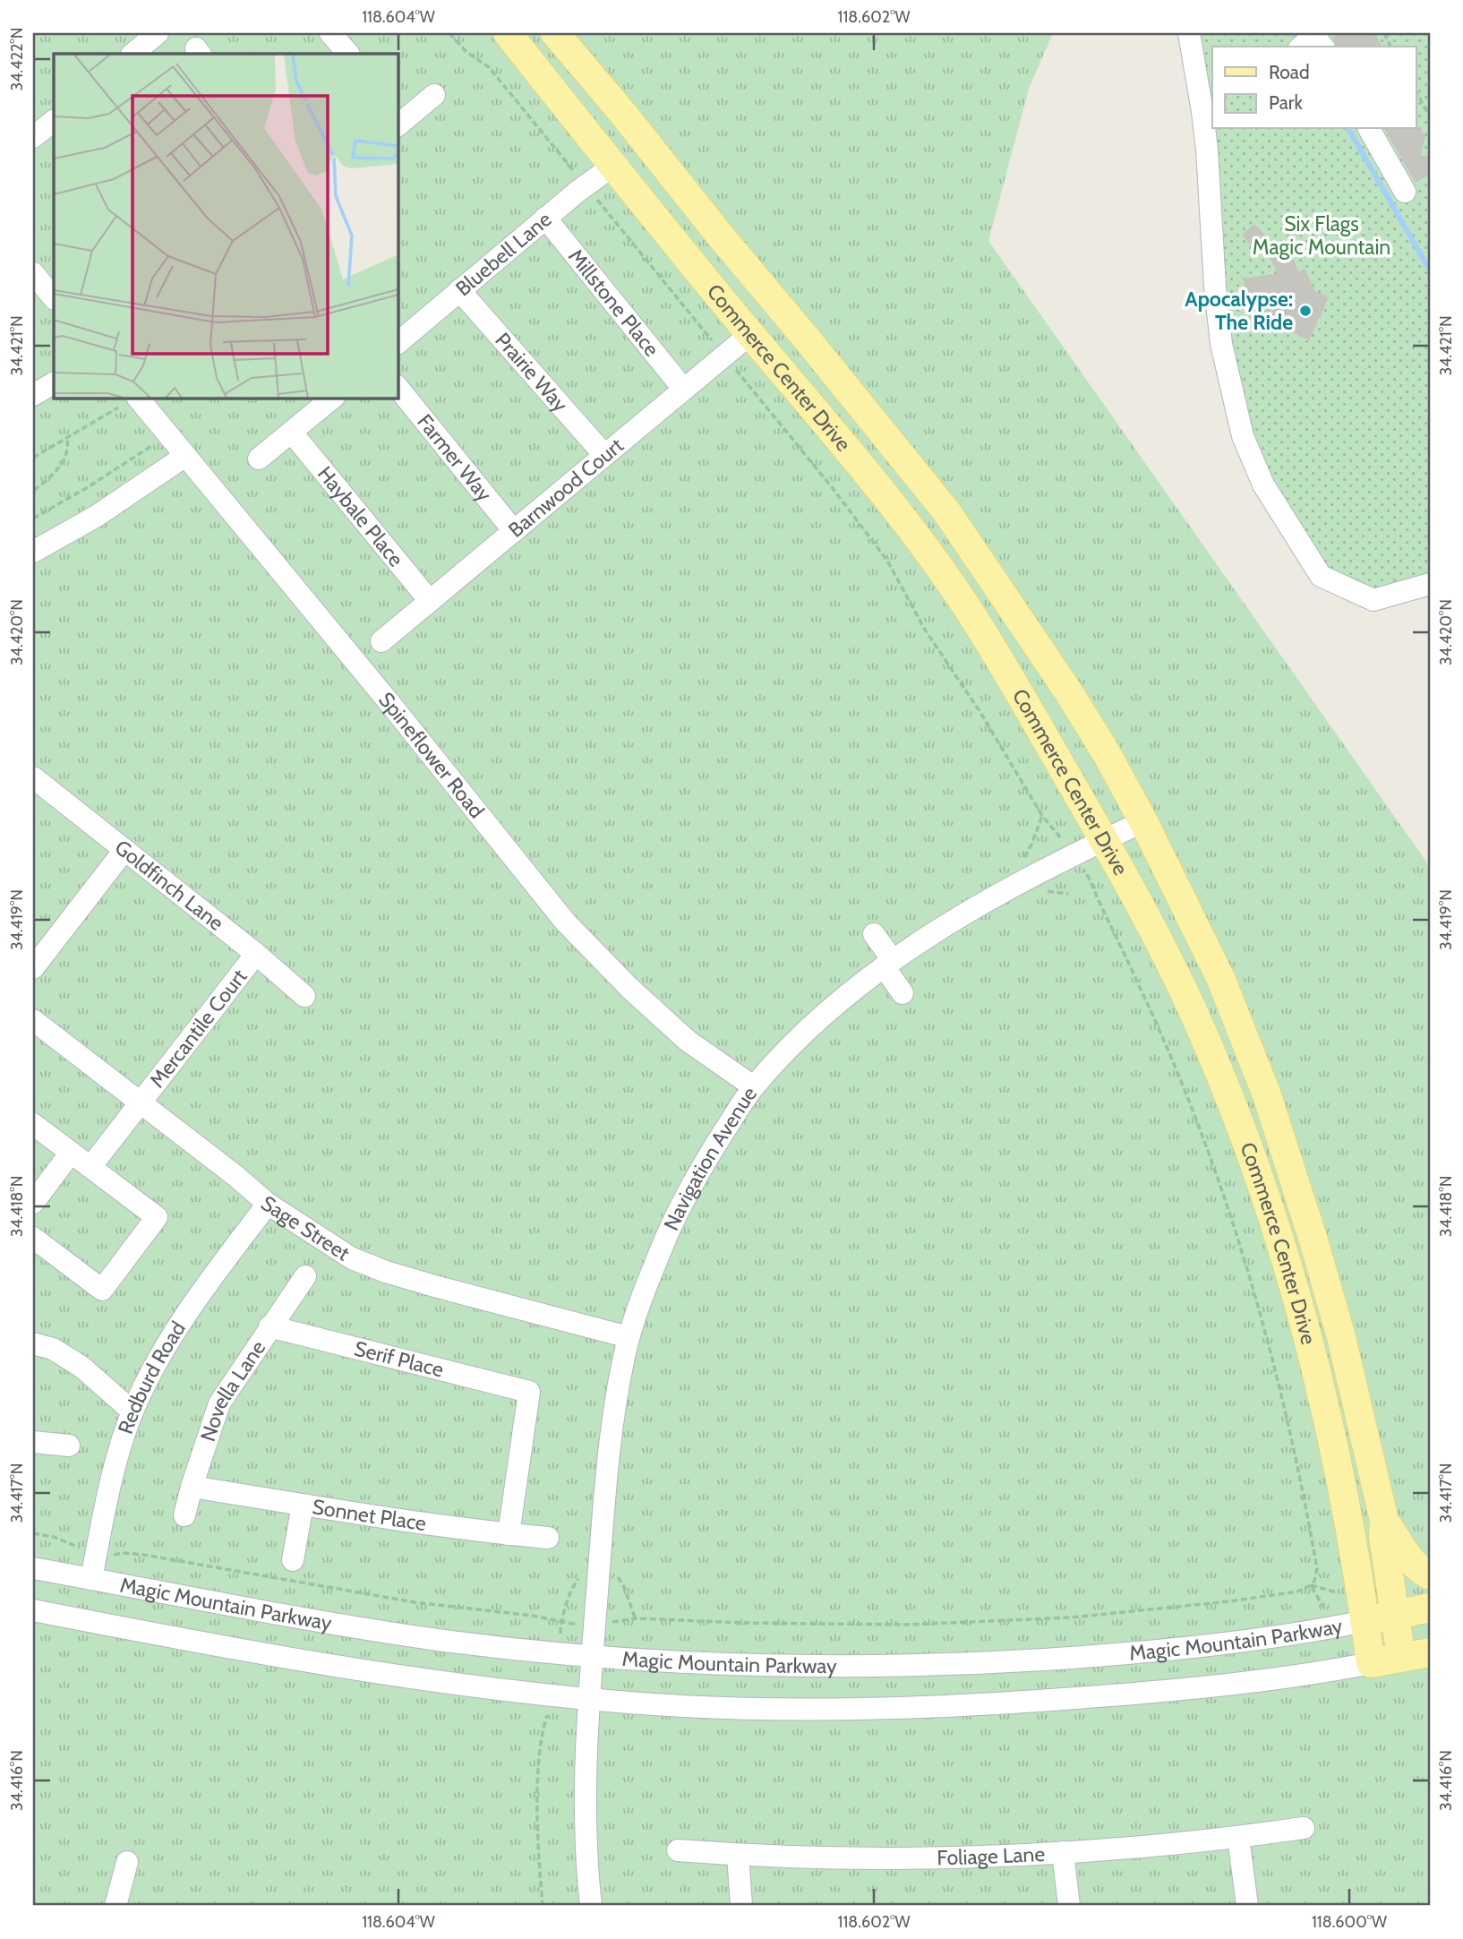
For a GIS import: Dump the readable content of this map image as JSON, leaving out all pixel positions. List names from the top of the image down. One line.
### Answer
{"streets":{"main road":["Commerce Center Drive","Magic Mountain Parkway"],"street":["Bluebell Lane","Millstone Place","Prairie Way","Farmer Way","Barnwood Court","Haybale Place","Spineflower Road","Goldfinch Lane","Mercantile Court","Navigation Avenue","Sage Street","Serif Place","Redburd Road","Novella Lane","Sonnet Place","Foliage Lane"]},"crossings":[["Bluebell Lane","Millstone Place"],["Bluebell Lane","Commerce Center Drive"],["Bluebell Lane","Prairie Way"],["Millstone Place","Barnwood Court"],["Commerce Center Drive","Barnwood Court"],["Commerce Center Drive","Navigation Avenue"],["Commerce Center Drive","Magic Mountain Parkway"],["Prairie Way","Barnwood Court"],["Farmer Way","Barnwood Court"],["Barnwood Court","Haybale Place"],["Spineflower Road","Navigation Avenue"],["Goldfinch Lane","Mercantile Court"],["Mercantile Court","Sage Street"],["Navigation Avenue","Sage Street"],["Navigation Avenue","Magic Mountain Parkway"],["Sage Street","Redburd Road"],["Serif Place","Novella Lane"],["Serif Place","Sonnet Place"],["Redburd Road","Magic Mountain Parkway"],["Novella Lane","Sonnet Place"]],"parks":["Six Flags Magic Mountain"],"places":["Apocalypse: The Ride"],"legend":["Road","Park"],"coordinates":["118.604°W","118.602°W","34.422°N","34.421°N","34.420°N","34.419°N","34.418°N","34.417°N","34.416°N","118.600°W"]}
